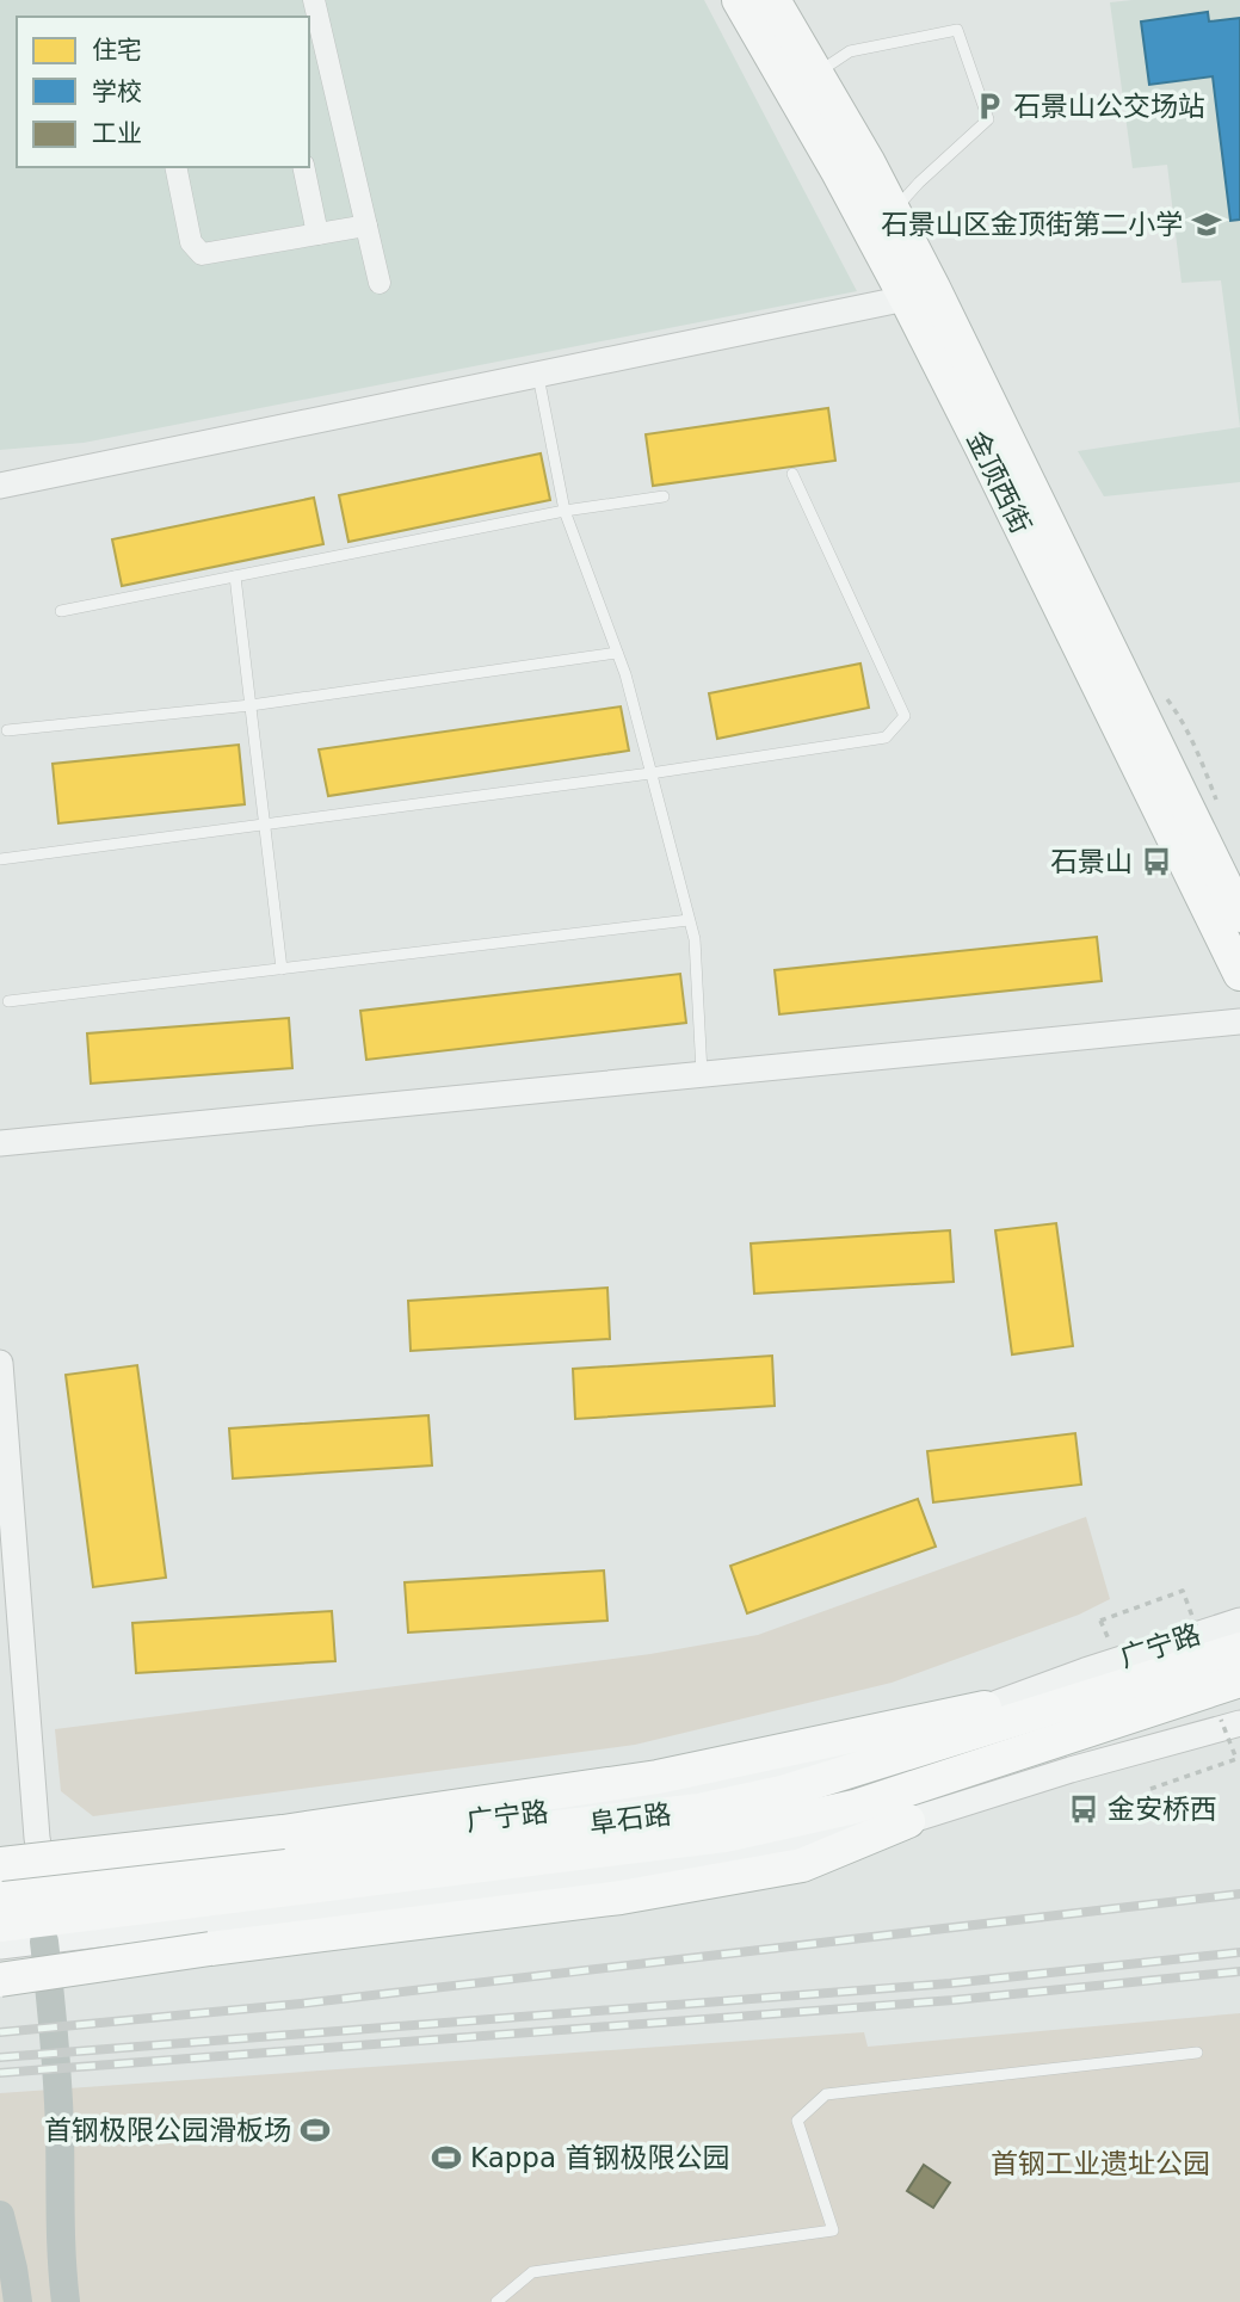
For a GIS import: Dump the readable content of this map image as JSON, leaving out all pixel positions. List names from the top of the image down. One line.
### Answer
{"streets":{"highway":["金顶西街","阜石路"],"street":["广宁路"]},"parks":["首钢工业遗址公园"],"places":{"parking":["石景山公交场站"],"school or university":["石景山区金顶街第二小学"],"bus stop":["石景山","金安桥西"],"sports":["首钢极限公园滑板场","Kappa 首钢极限公园"]},"legend":["住宅","学校","工业"]}
